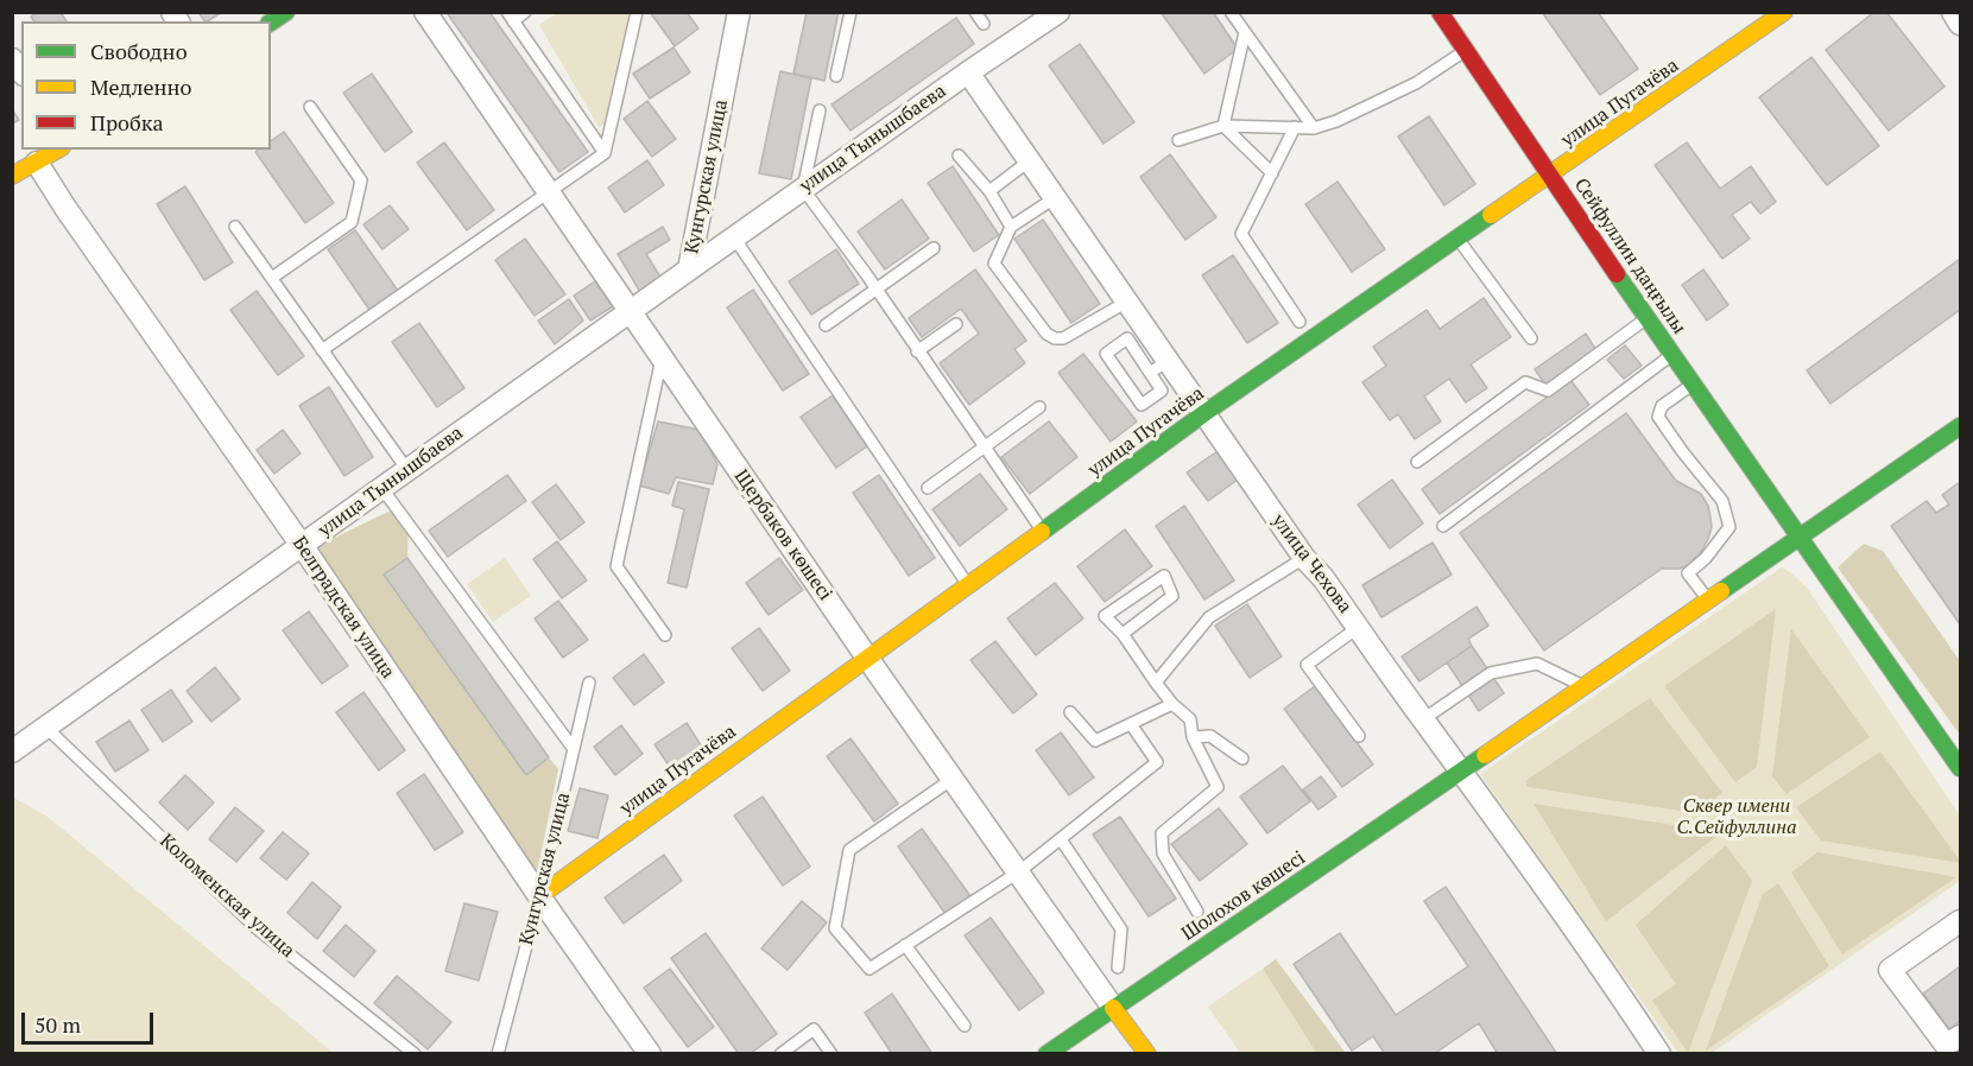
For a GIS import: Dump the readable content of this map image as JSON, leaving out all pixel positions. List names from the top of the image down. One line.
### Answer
{"streets":{"main road":["улица Пугачёва","Сейфуллин даңғылы","Щербаков көшесі","Шолохов көшесі"],"street":["улица Тынышбаева","Кунгурская улица","улица Чехова","Белградская улица"],"lane":["Коломенская улица"]},"crossings":[["улица Пугачёва","Кунгурская улица"],["улица Пугачёва","Сейфуллин даңғылы"],["улица Пугачёва","Щербаков көшесі"],["улица Пугачёва","улица Чехова"],["улица Пугачёва","Белградская улица"],["улица Тынышбаева","Кунгурская улица"],["улица Тынышбаева","Щербаков көшесі"],["улица Тынышбаева","улица Чехова"],["улица Тынышбаева","Белградская улица"],["улица Тынышбаева","Коломенская улица"],["Кунгурская улица","Щербаков көшесі"],["Кунгурская улица","Белградская улица"],["Сейфуллин даңғылы","Шолохов көшесі"],["Щербаков көшесі","Шолохов көшесі"],["улица Чехова","Шолохов көшесі"]],"parks":["Сквер имени С.Сейфуллина"],"legend":["Свободно","Медленно","Пробка"],"scale_bar":"50 m"}
